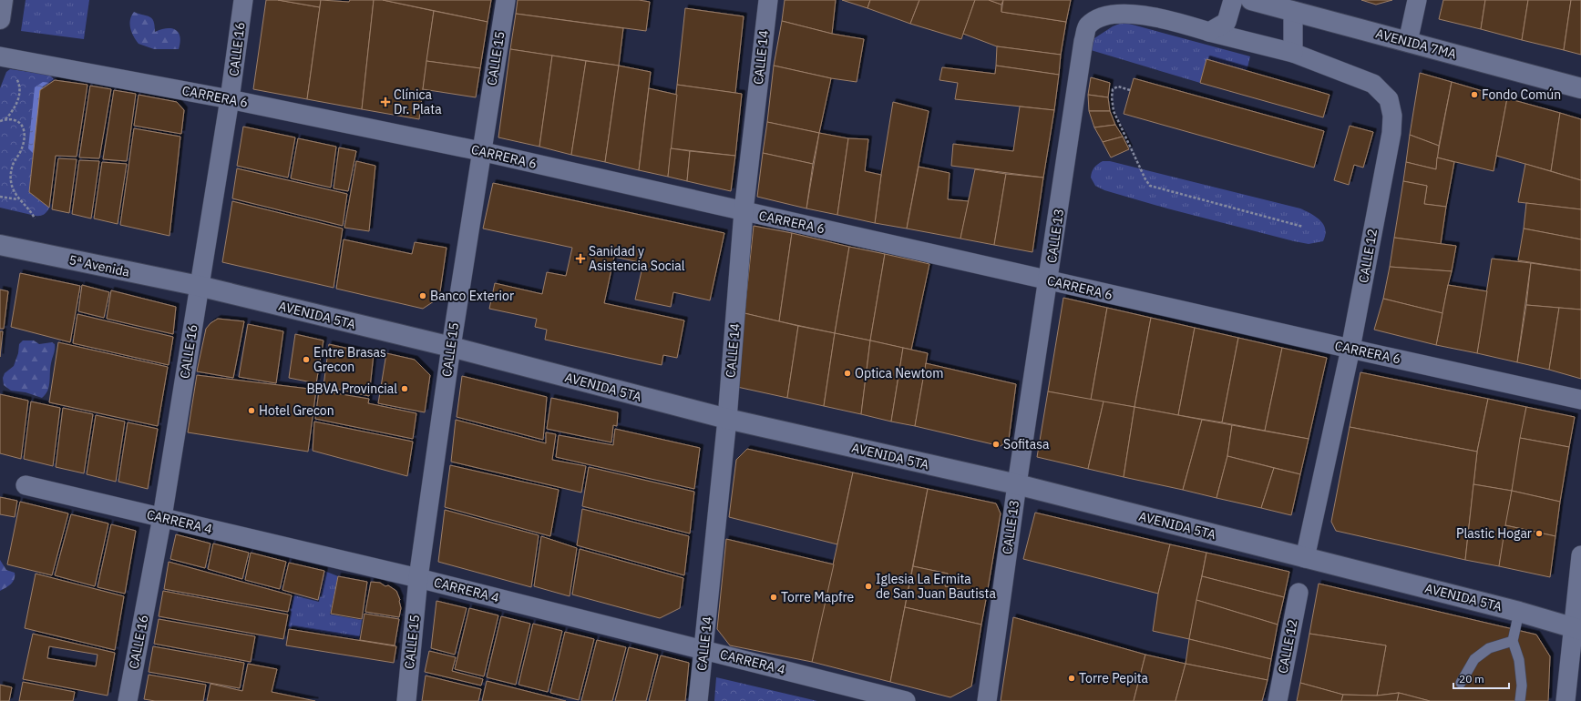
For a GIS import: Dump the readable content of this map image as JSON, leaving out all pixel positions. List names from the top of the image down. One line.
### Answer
{"streets":{"street":["AVENIDA 7MA","CALLE 16","CALLE 14","CALLE 15","CARRERA 6","CALLE 13","CALLE 12","5ª Avenida","AVENIDA 5TA","CARRERA 4"]},"crossings":[["CALLE 16","CARRERA 6"],["CALLE 16","5ª Avenida"],["CALLE 16","AVENIDA 5TA"],["CALLE 16","CARRERA 4"],["CALLE 14","CARRERA 6"],["CALLE 14","AVENIDA 5TA"],["CALLE 14","CARRERA 4"],["CALLE 15","CARRERA 6"],["CALLE 15","AVENIDA 5TA"],["CALLE 15","CARRERA 4"],["CARRERA 6","CALLE 13"],["CARRERA 6","CALLE 12"],["CALLE 13","CALLE 12"],["CALLE 13","AVENIDA 5TA"],["CALLE 12","AVENIDA 5TA"],["5ª Avenida","AVENIDA 5TA"]],"places":{"other":["Fondo Común","Banco Exterior","Entre Brasas Grecon","Optica Newtom","BBVA Provincial","Hotel Grecon","Sofitasa","Plastic Hogar","Iglesia La Ermita de San Juan Bautista","Torre Mapfre","Torre Pepita"],"health":["Clínica Dr. Plata","Sanidad y Asistencia Social"]},"scale_bar":"20 m"}
